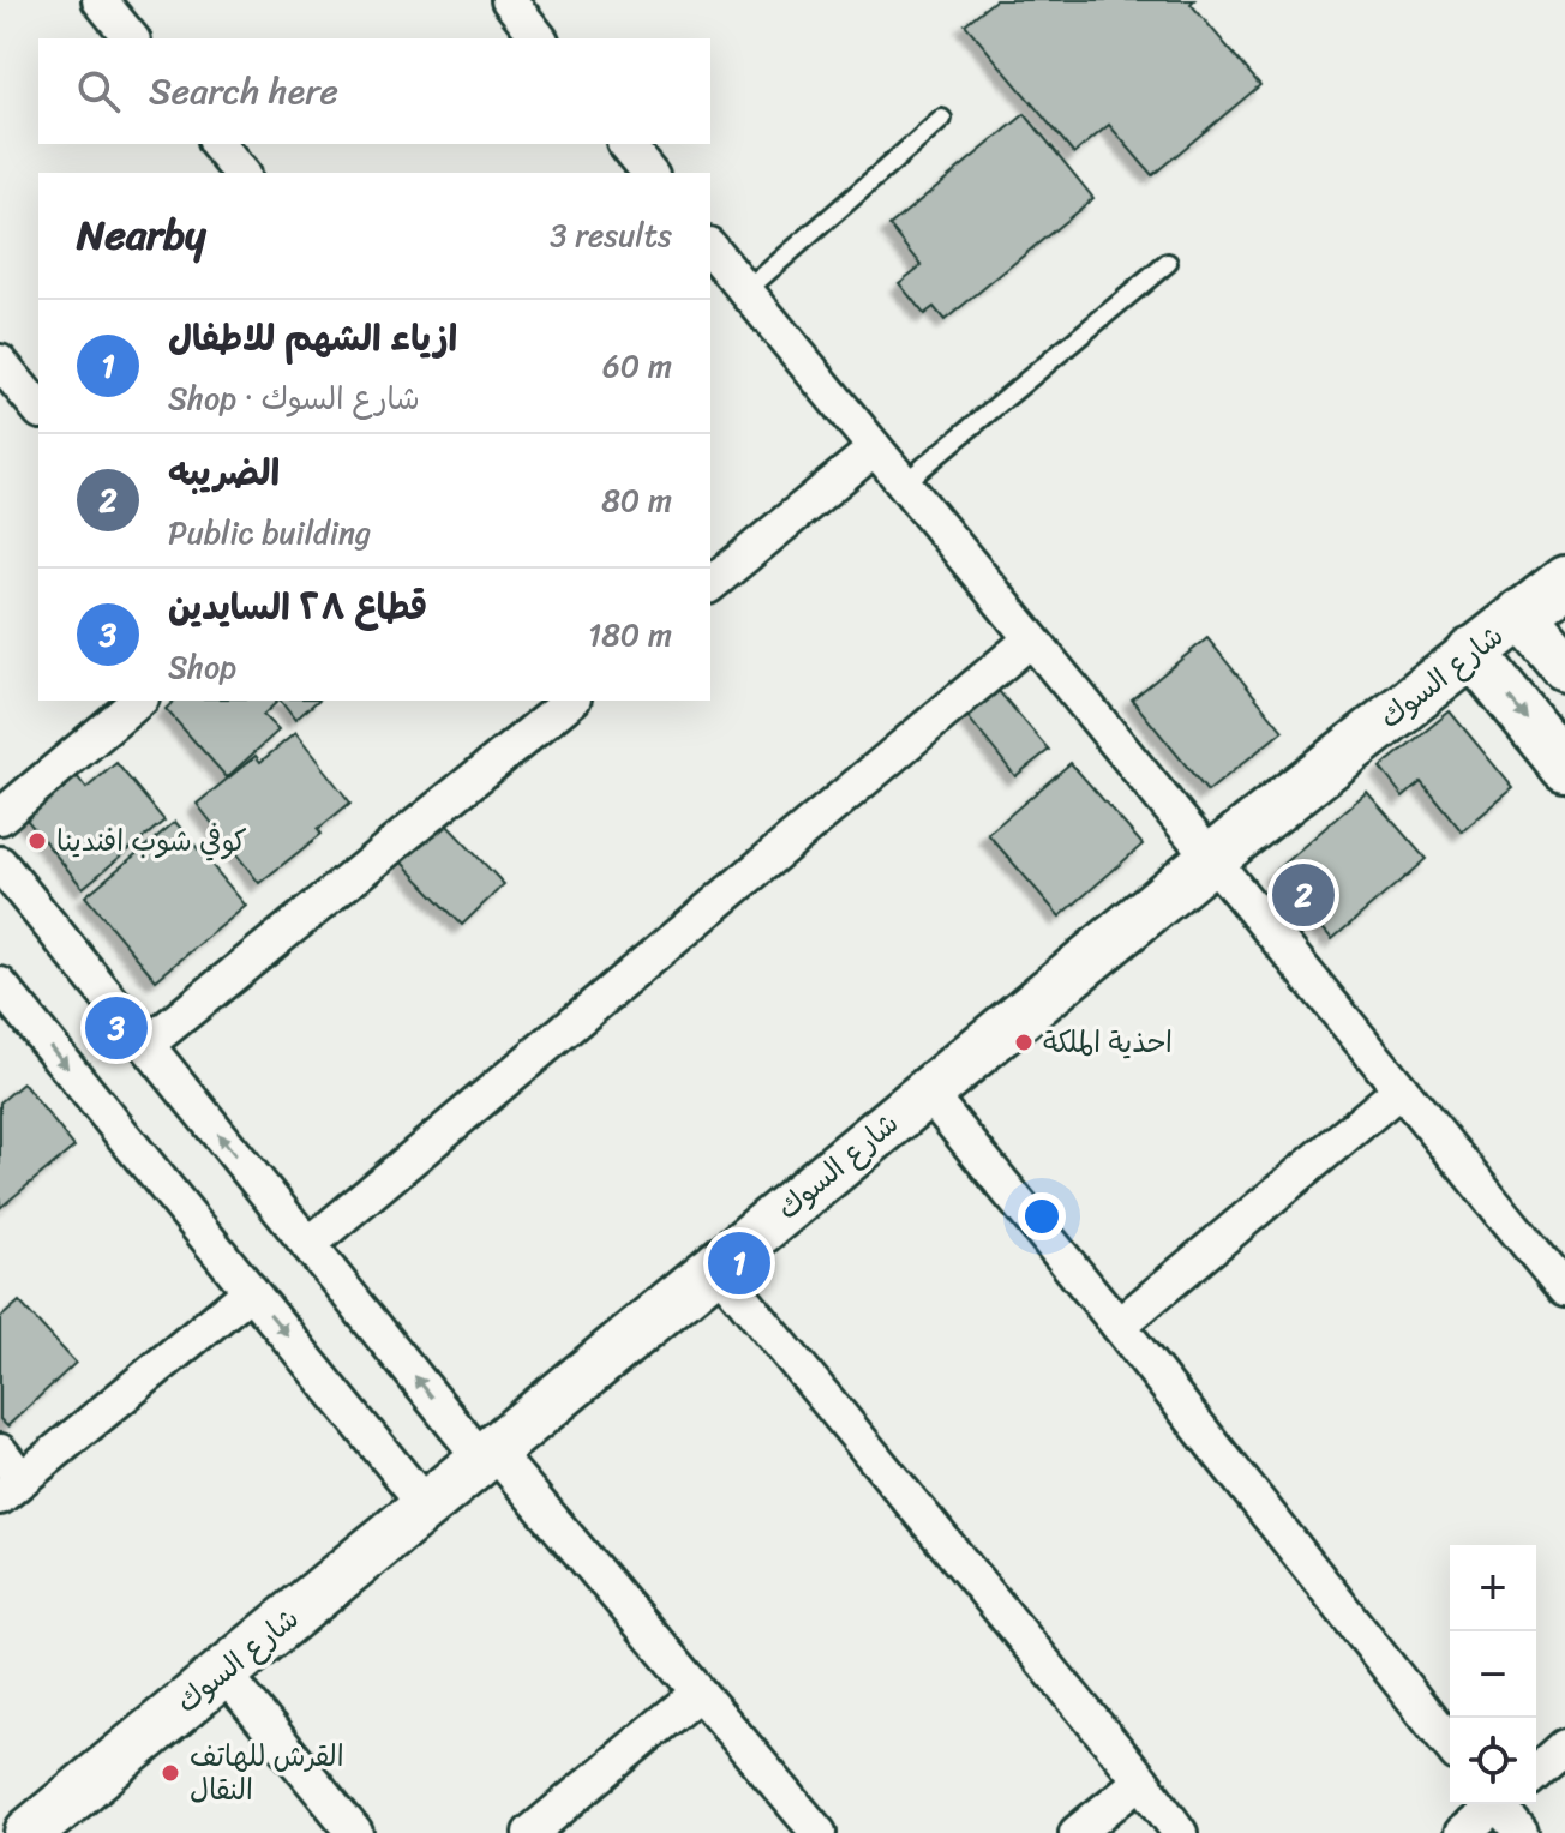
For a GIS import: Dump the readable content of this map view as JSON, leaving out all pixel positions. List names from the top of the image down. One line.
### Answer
{"streets":{"street":["شارع السوك"]},"places":["كوفي شوب افندينا","احذية الملكة","القرش للهاتف النقال"],"page":{"search":"Search here","heading":["Nearby","3 results"],"list":[{"mark":"1","name":"ازياء الشهم للاطفال","note":"Shop · شارع السوك","value":"60 m"},{"mark":"2","name":"الضريبه","note":"Public building","value":"80 m"},{"mark":"3","name":"قطاع ٢٨ السايدين","note":"Shop","value":"180 m"}],"pins":["2","3","1"],"map_buttons":["+","−"]}}
